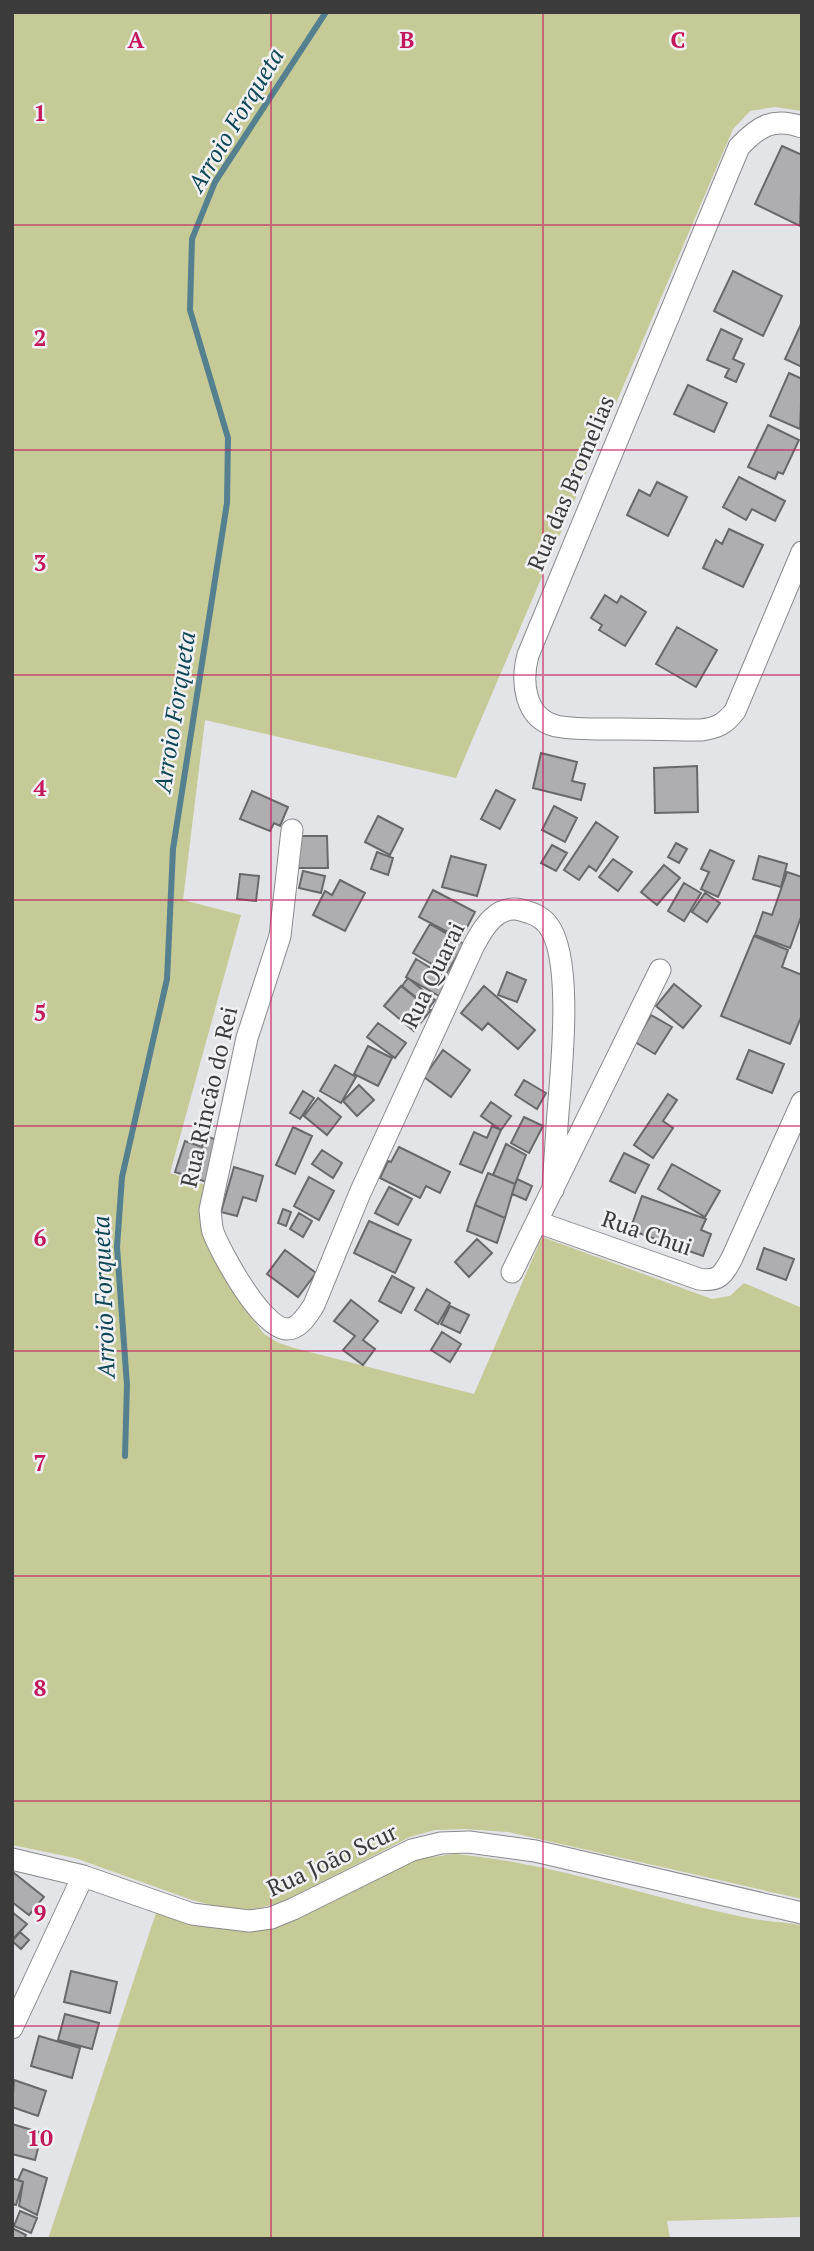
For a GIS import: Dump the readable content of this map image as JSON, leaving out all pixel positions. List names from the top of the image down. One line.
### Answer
{"streets":{"street":["Rua das Bromelias","Rua Quarai","Rua Rincão do Rei","Rua Chui","Rua João Scur"]},"crossings":[["Rua Quarai","Rua Rincão do Rei"]],"water":["Arroio Forqueta"],"grid":{"columns":["A","B","C"],"rows":["1","2","3","4","5","6","7","8","9","10"]}}
